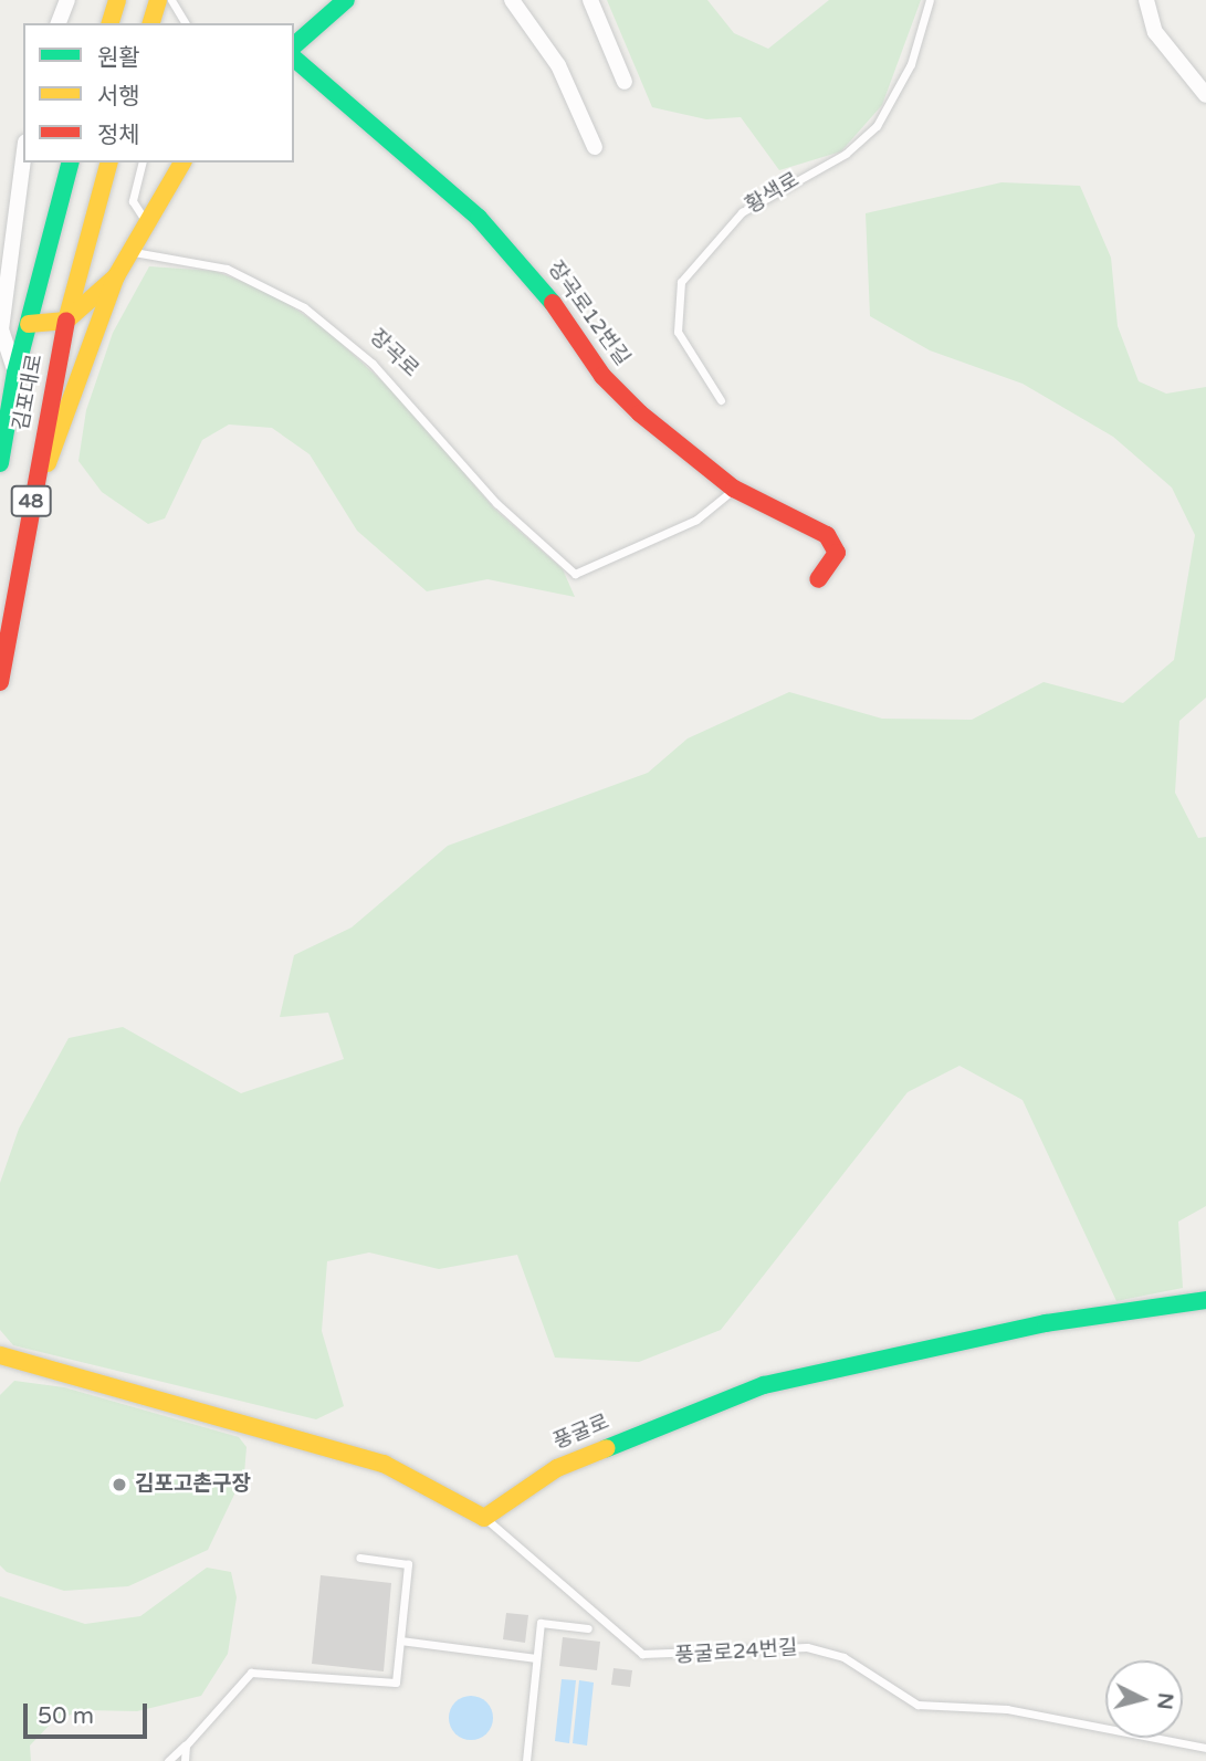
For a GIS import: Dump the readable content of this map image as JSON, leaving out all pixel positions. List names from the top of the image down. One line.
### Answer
{"streets":{"street":["장곡로12번길","김포대로","48","풍굴로"],"lane":["황색로","장곡로","풍굴로24번길"]},"crossings":[["장곡로12번길","장곡로"],["풍굴로","풍굴로24번길"]],"places":["김포고촌구장"],"legend":["원활","서행","정체"],"scale_bar":"50 m","north":"right"}
